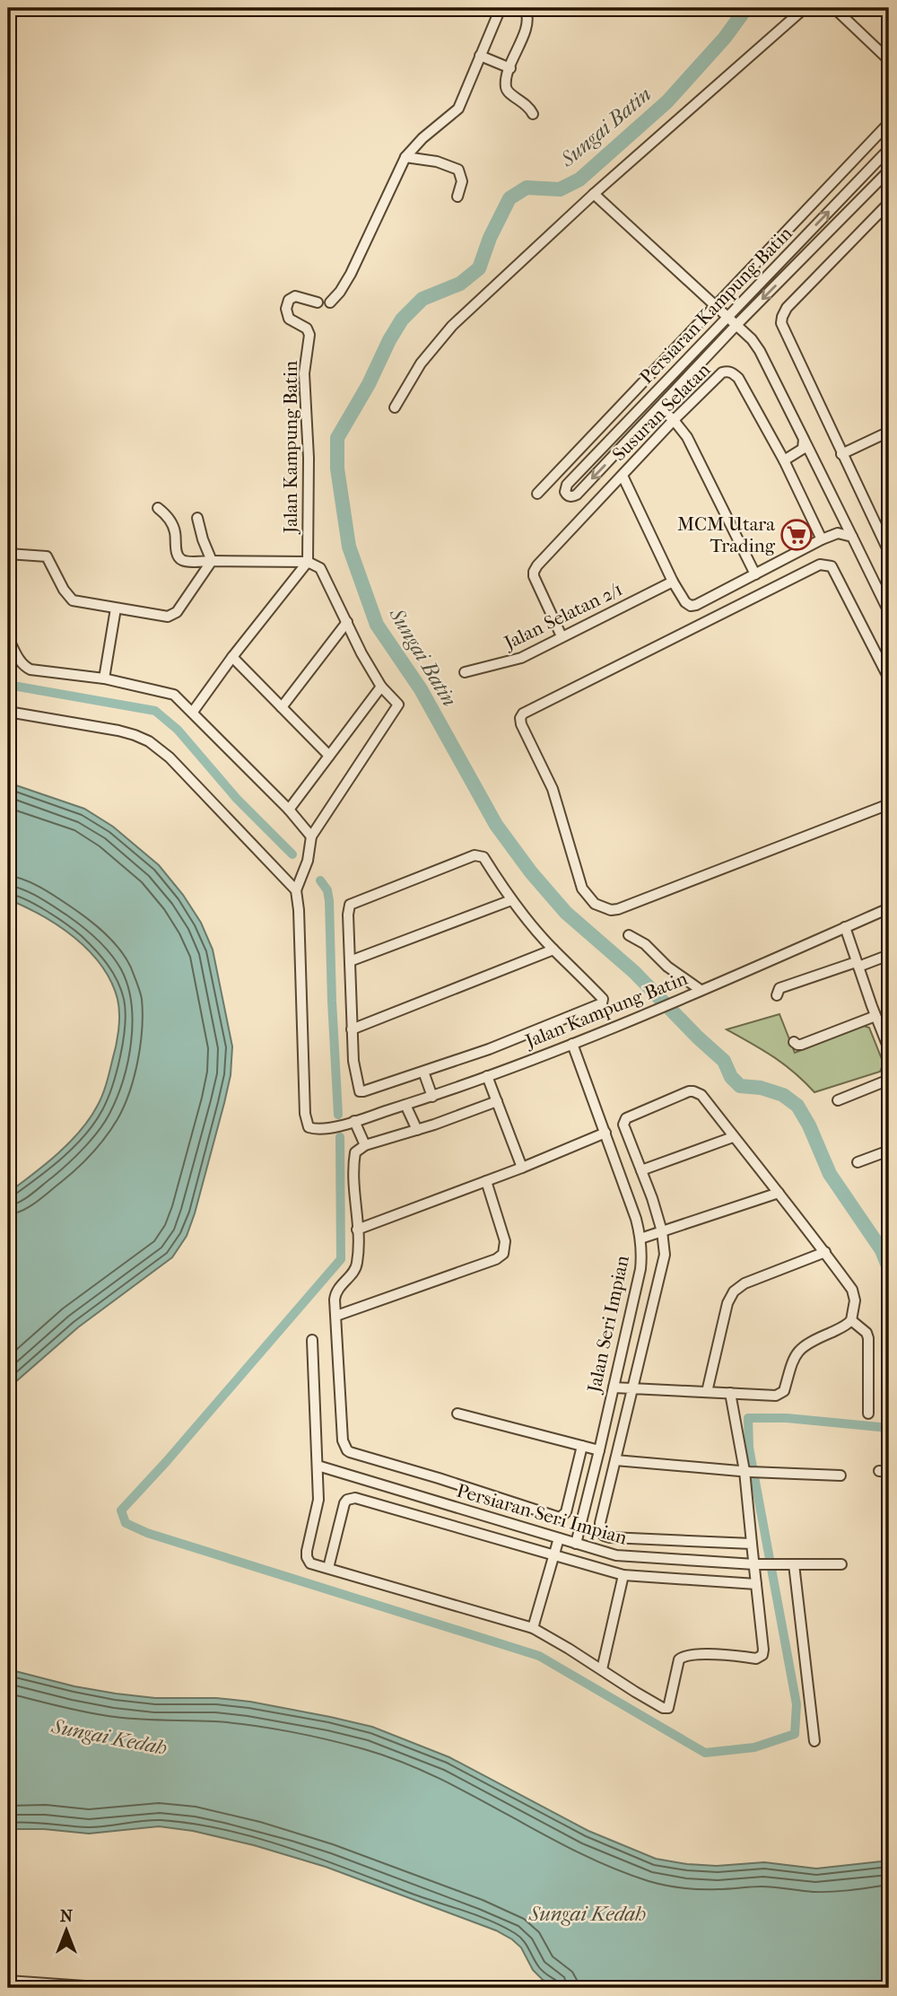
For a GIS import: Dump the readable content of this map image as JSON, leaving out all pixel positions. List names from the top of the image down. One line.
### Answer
{"streets":{"street":["Persiaran Kampung Batin","Susuran Selatan","Jalan Kampung Batin","Jalan Selatan 2/1","Jalan Seri Impian","Persiaran Seri Impian"]},"crossings":[["Susuran Selatan","Jalan Selatan 2/1"],["Jalan Kampung Batin","Jalan Seri Impian"],["Jalan Seri Impian","Persiaran Seri Impian"]],"water":["Sungai Batin","Sungai Kedah"],"places":{"supermarket":["MCM Utara Trading"]},"north":"top"}
